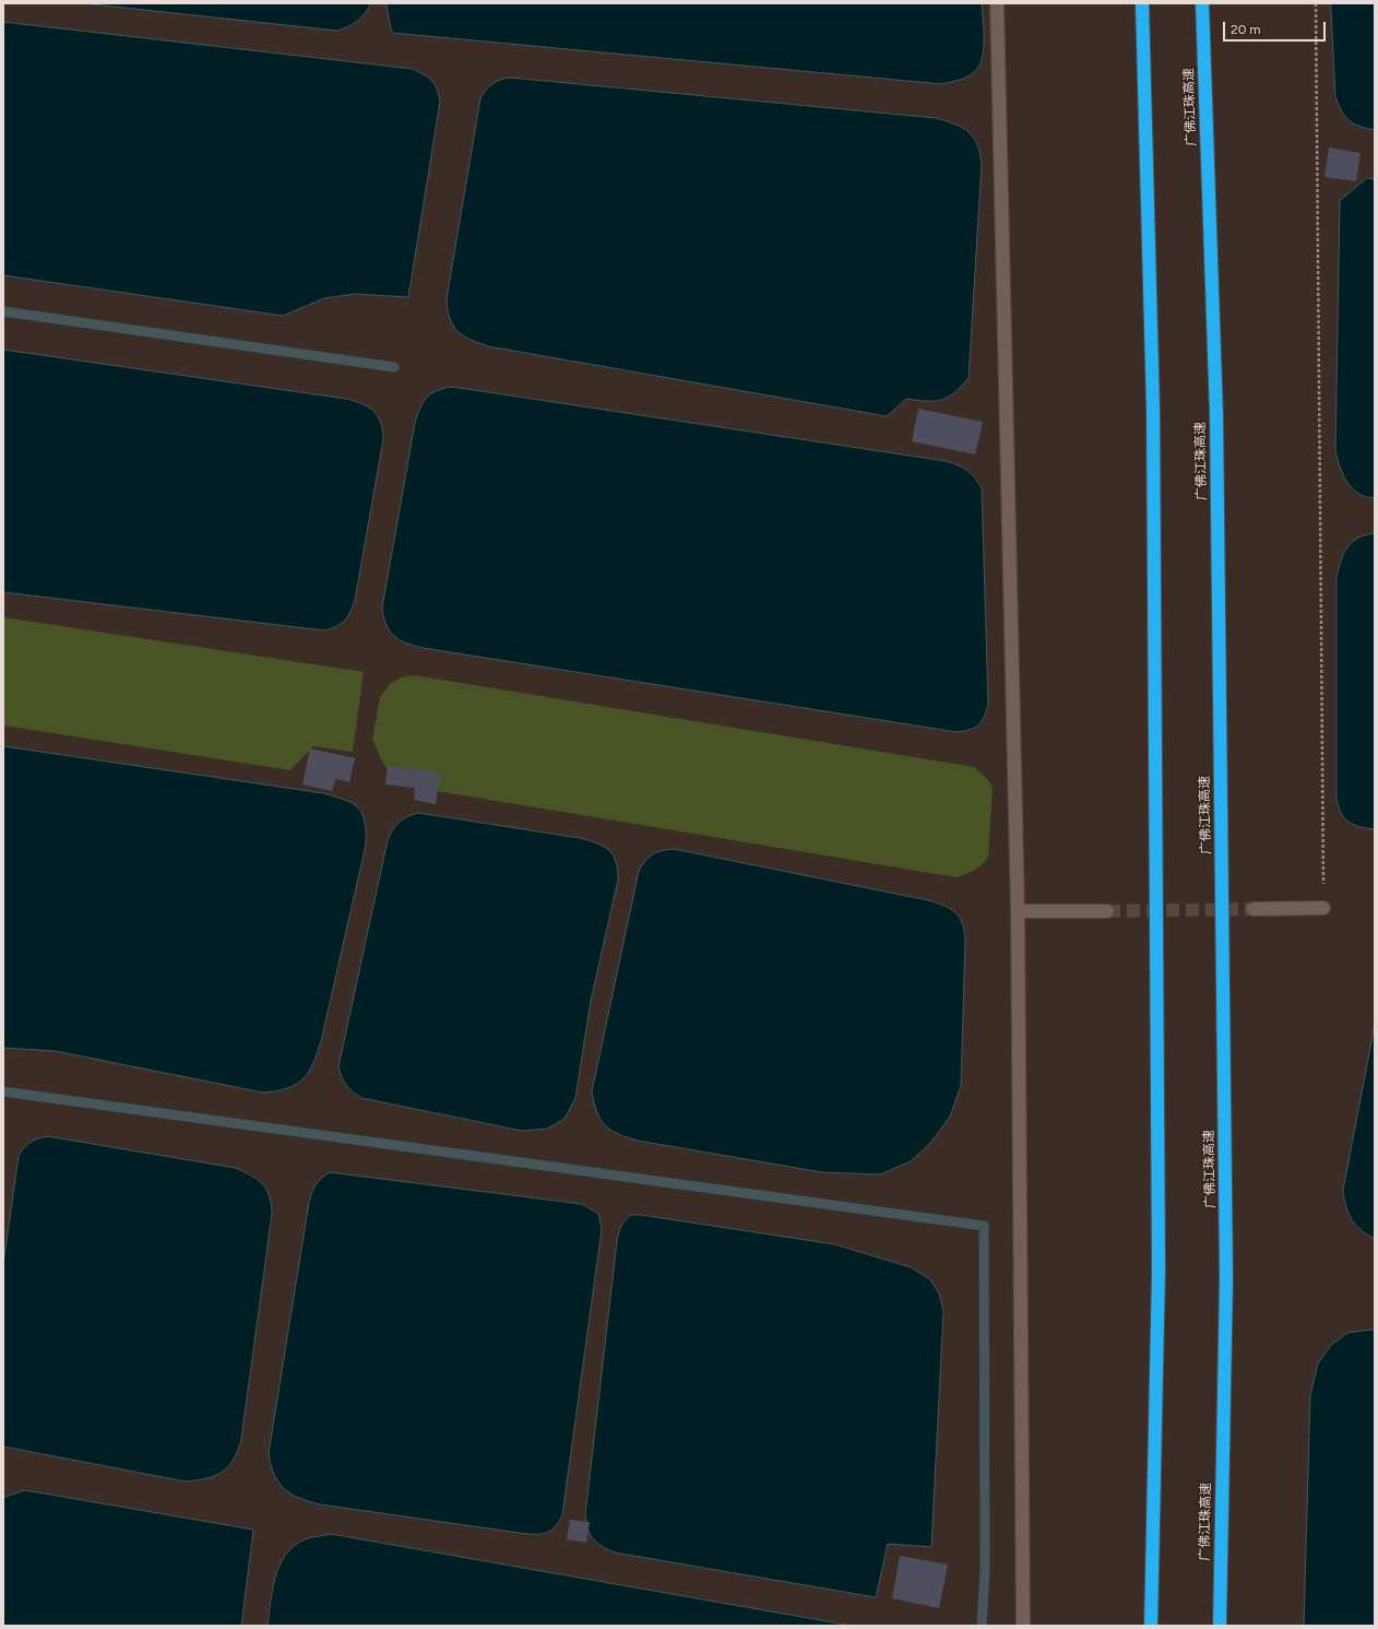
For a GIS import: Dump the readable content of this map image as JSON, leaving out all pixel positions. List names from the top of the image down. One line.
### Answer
{"streets":{"highway":["广佛江珠高速"]},"scale_bar":"20 m"}
